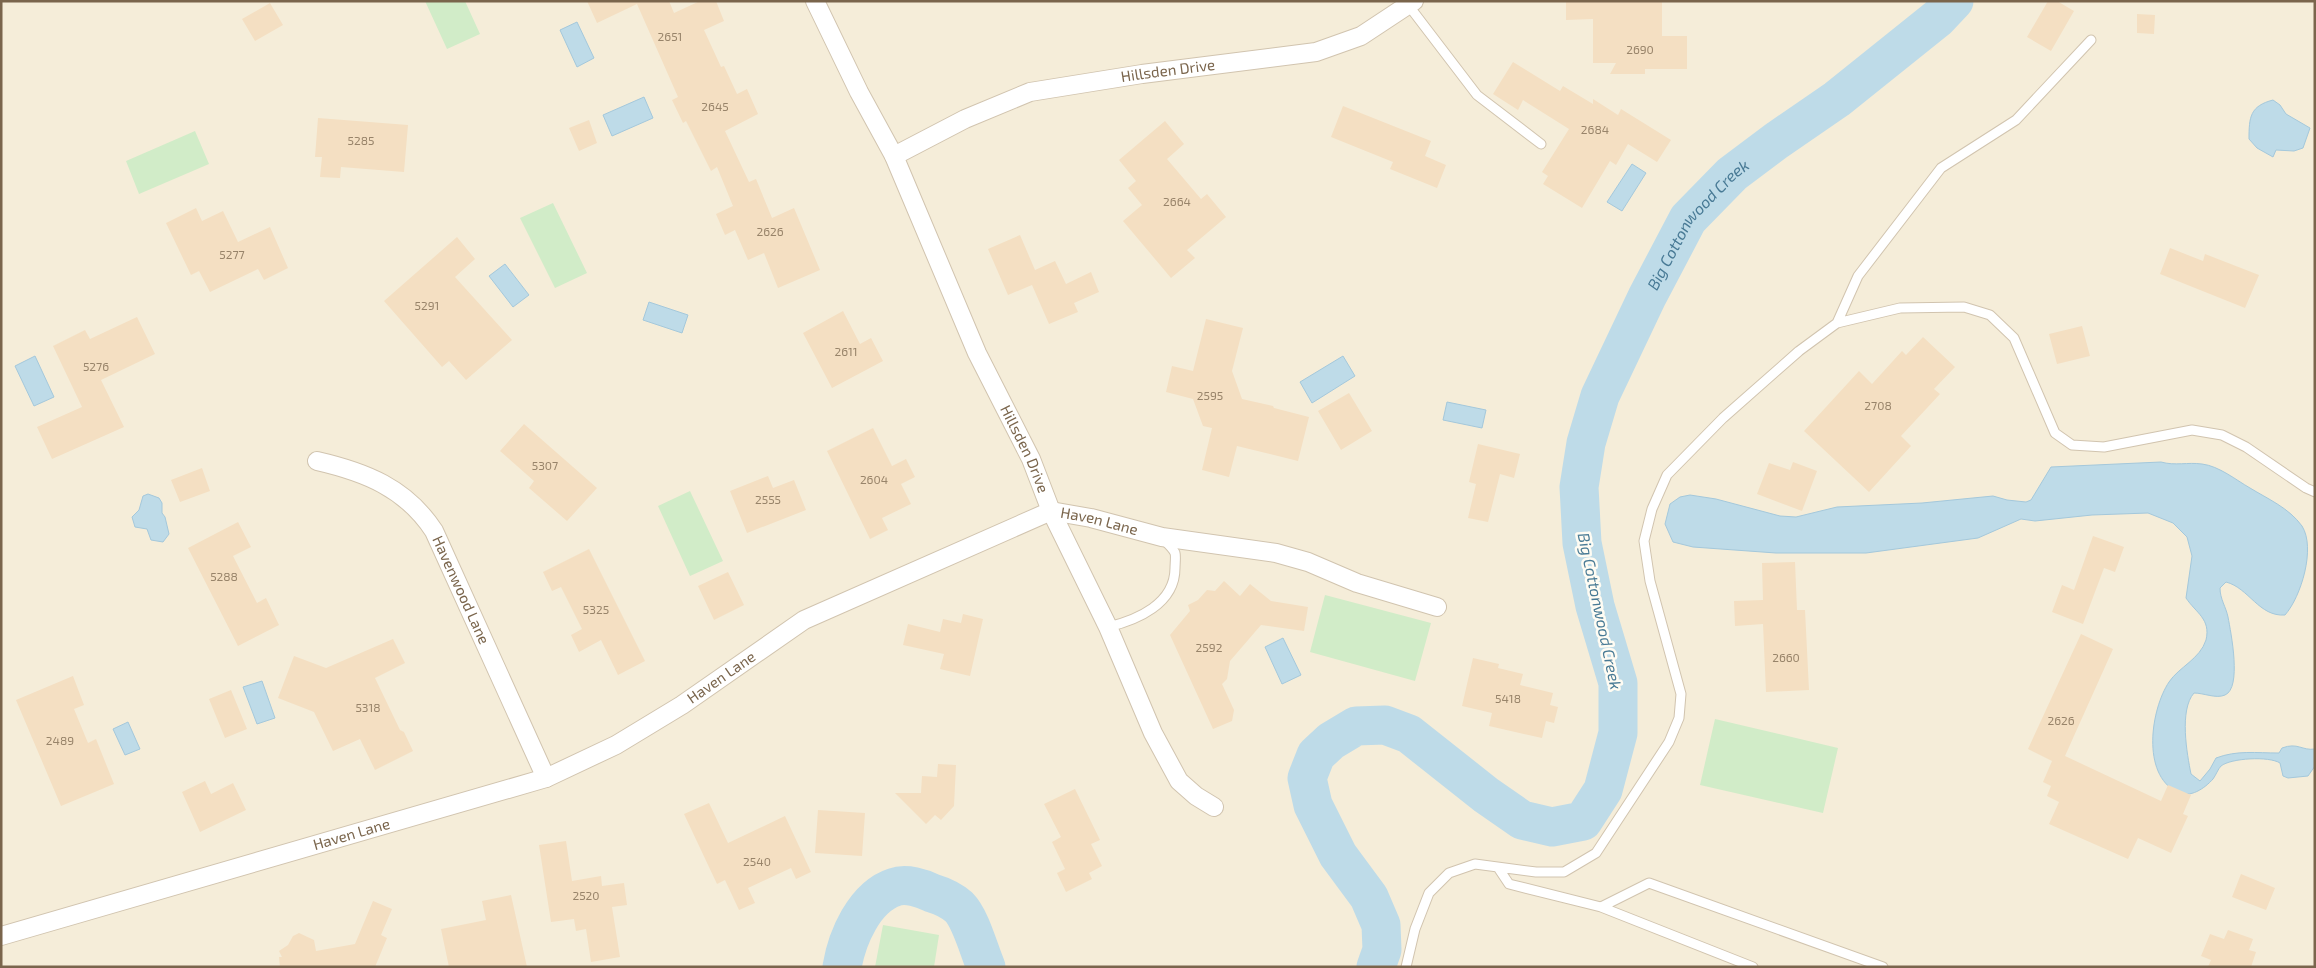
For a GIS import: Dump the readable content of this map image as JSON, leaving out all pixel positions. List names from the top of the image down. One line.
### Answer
{"streets":{"street":["Hillsden Drive","Haven Lane","Havenwood Lane"]},"crossings":[["Hillsden Drive","Haven Lane"],["Haven Lane","Havenwood Lane"]],"water":["Big Cottonwood Creek"],"house_numbers":["2651","2690","2645","2684","5285","2664","2626","5277","5291","2611","5276","2595","2708","5307","2604","2555","5288","5325","2592","2660","5418","5318","2626","2489","2540","2520"]}
